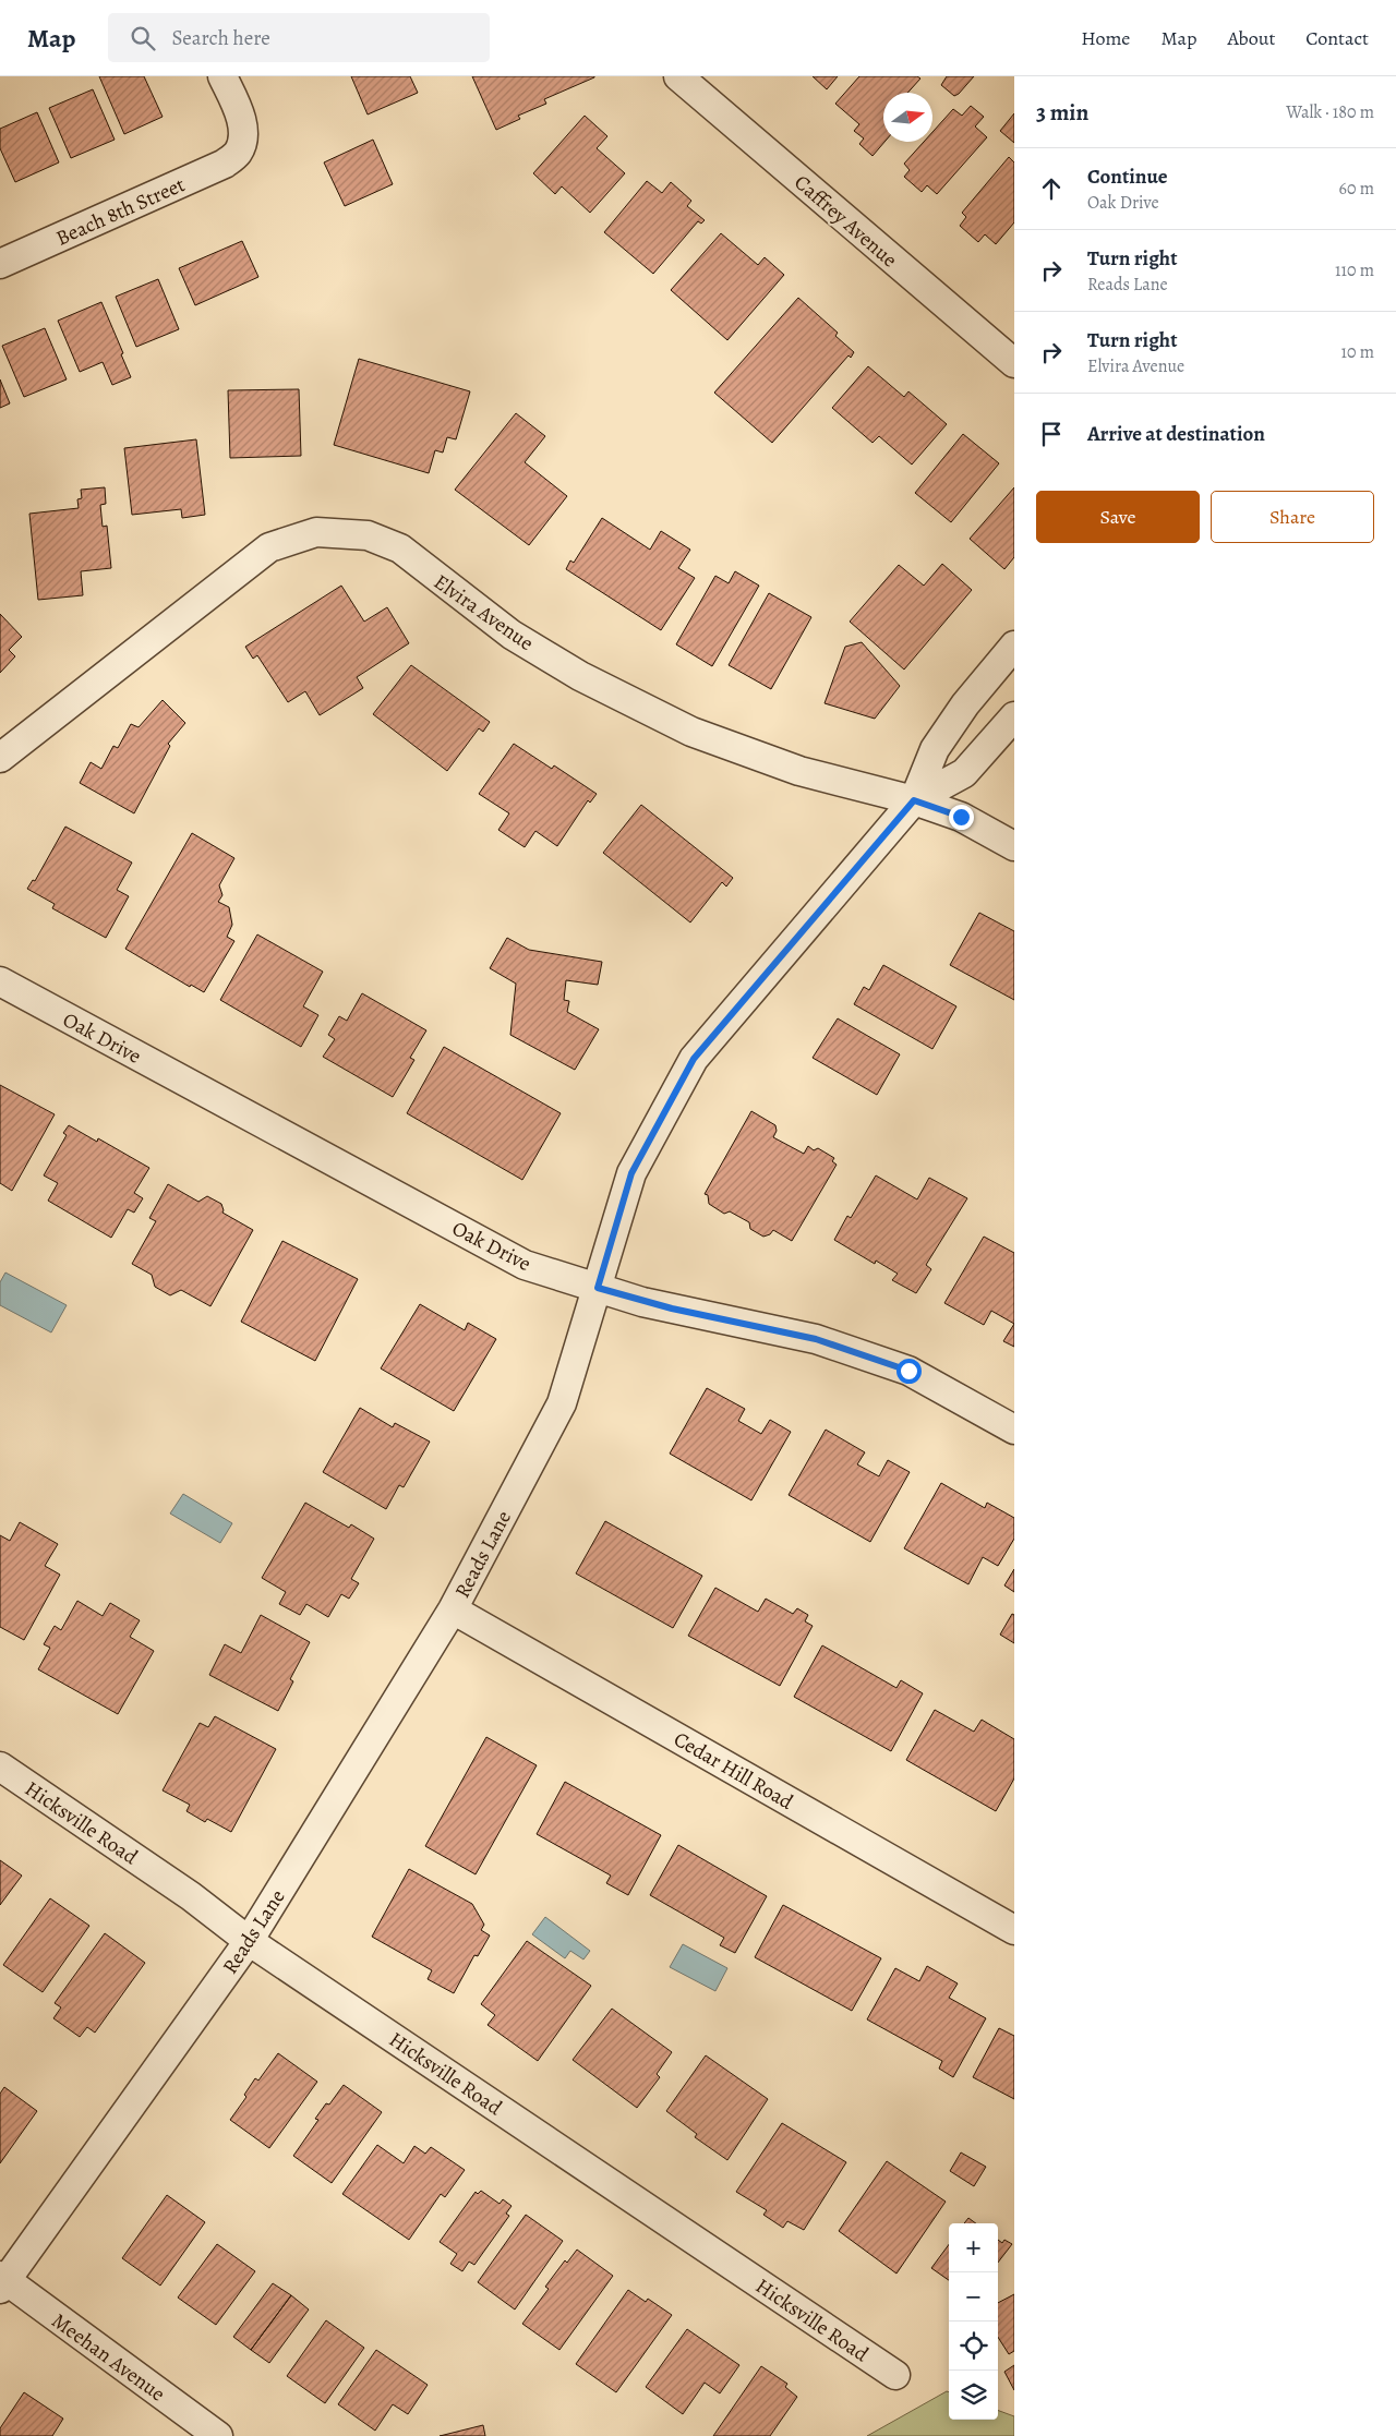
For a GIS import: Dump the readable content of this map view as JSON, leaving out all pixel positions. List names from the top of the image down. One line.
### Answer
{"streets":{"street":["Beach 8th Street","Caffrey Avenue","Elvira Avenue","Oak Drive","Reads Lane","Cedar Hill Road","Hicksville Road","Meehan Avenue"]},"crossings":[["Elvira Avenue","Reads Lane"],["Oak Drive","Reads Lane"],["Reads Lane","Cedar Hill Road"],["Reads Lane","Hicksville Road"],["Reads Lane","Meehan Avenue"]],"north":"right","page":{"header":"Map","search":"Search here","nav":["Home","Map","About","Contact"],"heading":["3 min","Walk · 180 m"],"list":[["Continue","Oak Drive","60 m"],["Turn right","Reads Lane","110 m"],["Turn right","Elvira Avenue","10 m"],"Arrive at destination"],"buttons":["Save","Share"],"map_buttons":["+","−"]}}
